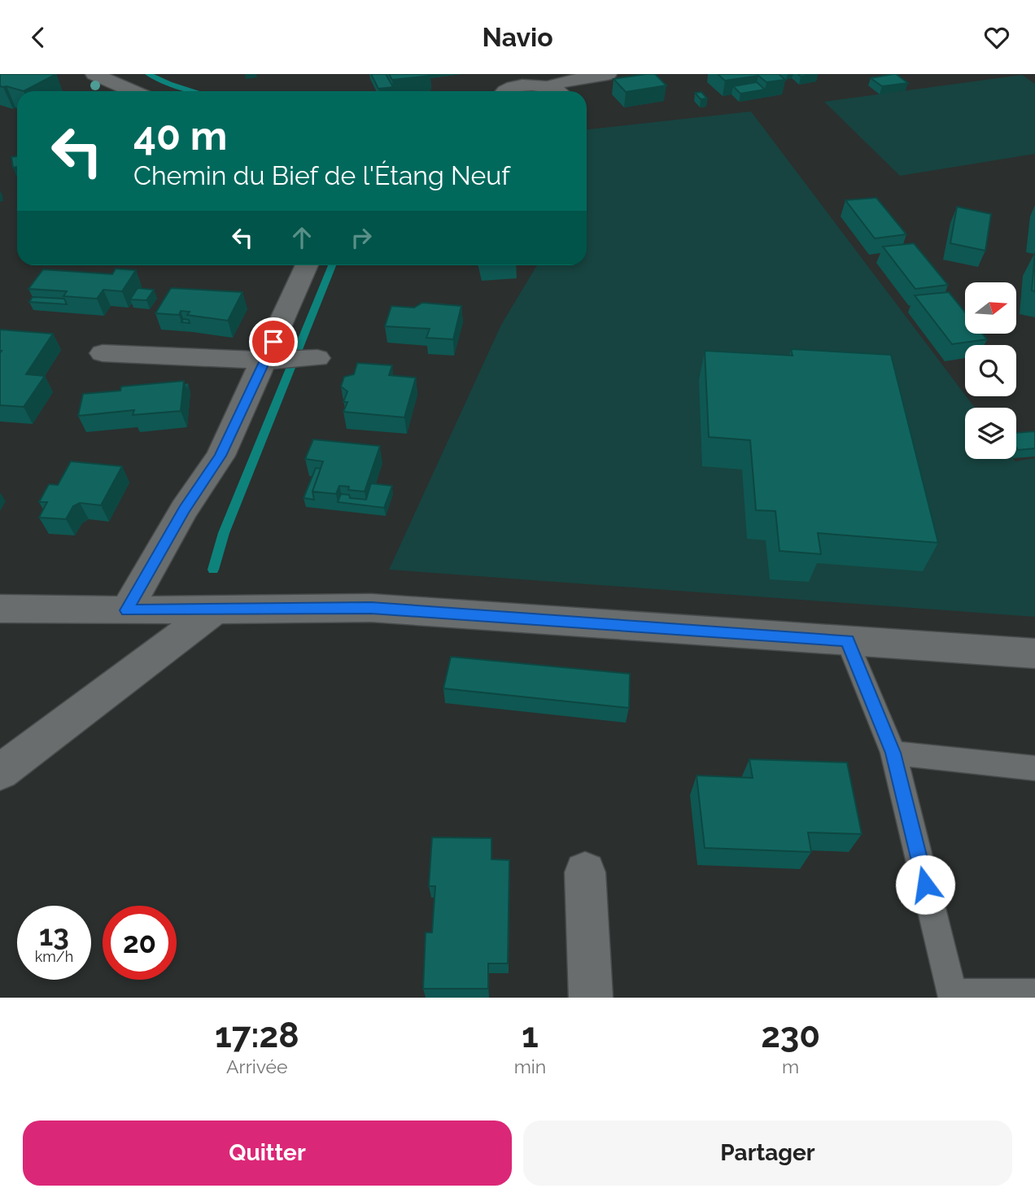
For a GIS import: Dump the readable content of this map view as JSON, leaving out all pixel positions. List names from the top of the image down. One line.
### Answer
{"north":"right","page":{"header":"Navio","turn":["40 m","Chemin du Bief de l'Étang Neuf"],"speed":"13 km/h","limit":"20","eta":["17:28","Arrivée","1","min","230","m"],"buttons":["Quitter","Partager"]}}
